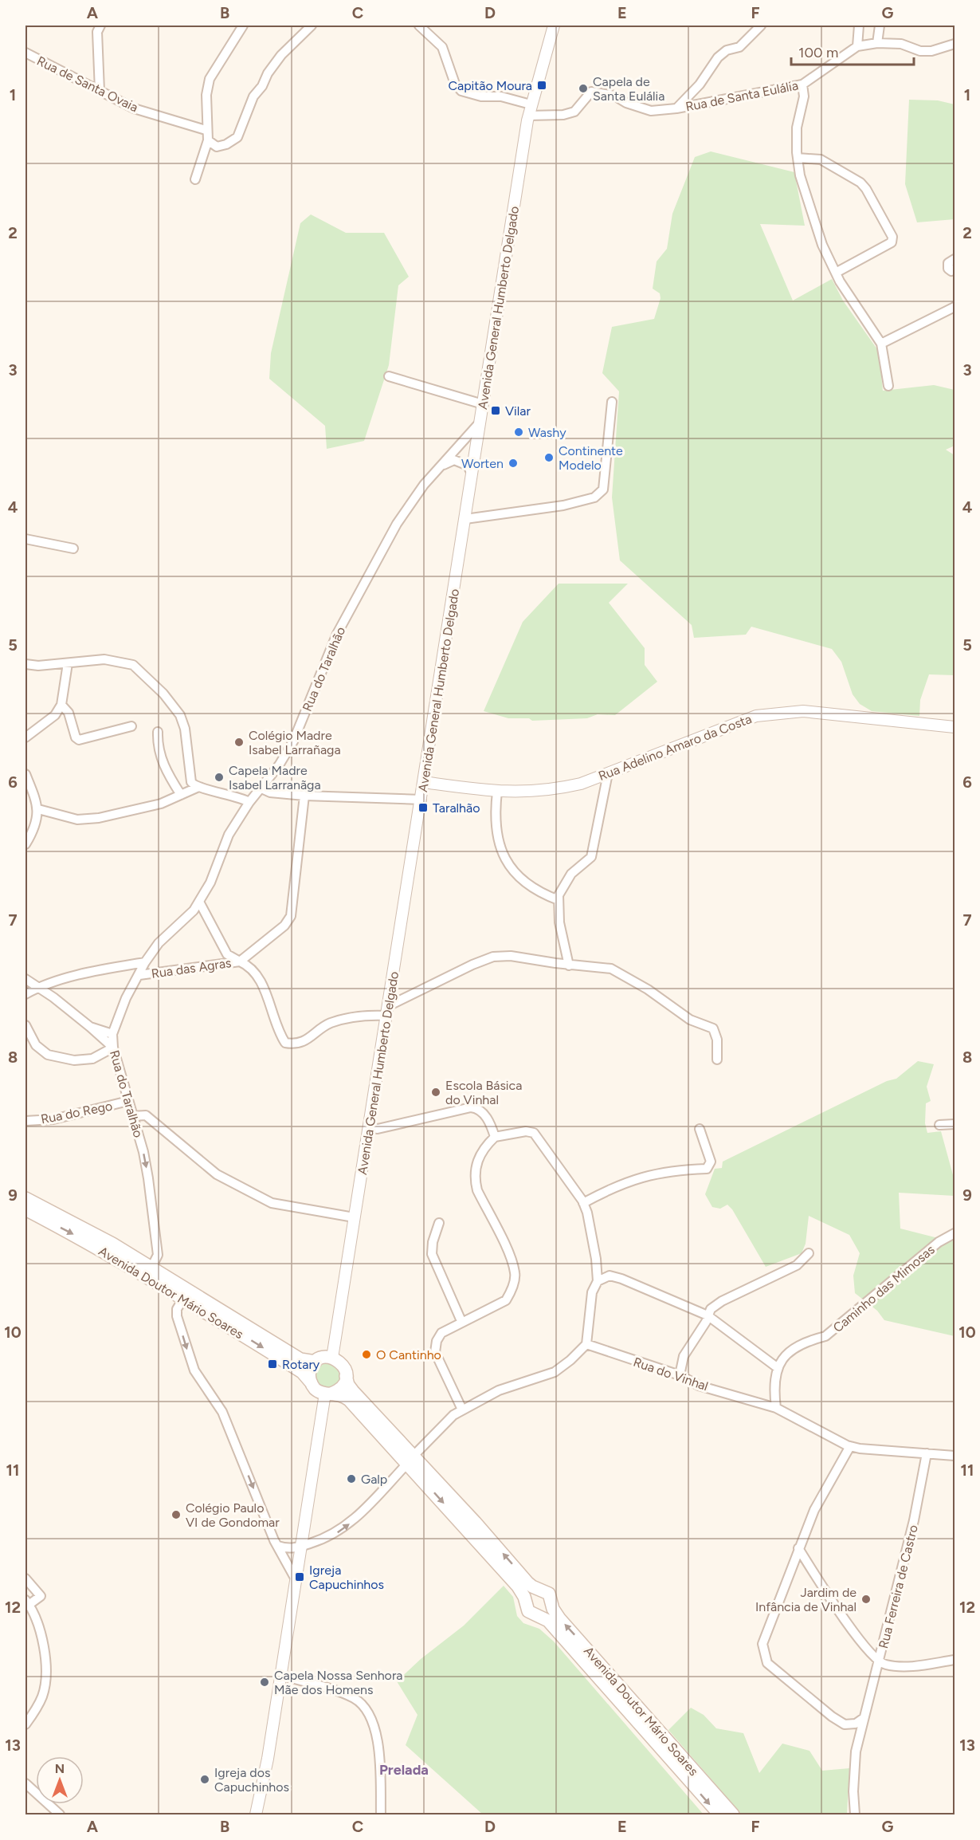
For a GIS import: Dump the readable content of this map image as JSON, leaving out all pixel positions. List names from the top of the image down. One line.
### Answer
{"streets":{"main road":["Avenida Doutor Mário Soares"],"street":["Rua de Santa Ovaia","Rua de Santa Eulália","Avenida General Humberto Delgado","Rua do Taralhão","Rua Adelino Amaro da Costa","Rua das Agras","Rua do Rego","Caminho das Mimosas","Rua do Vinhal","Rua Ferreira de Castro"]},"crossings":[["Rua de Santa Eulália","Avenida General Humberto Delgado"],["Avenida General Humberto Delgado","Rua do Taralhão"],["Avenida General Humberto Delgado","Rua Adelino Amaro da Costa"],["Avenida General Humberto Delgado","Rua das Agras"],["Avenida General Humberto Delgado","Avenida Doutor Mário Soares"],["Rua do Taralhão","Rua das Agras"],["Rua do Taralhão","Rua do Rego"],["Rua do Taralhão","Avenida Doutor Mário Soares"],["Rua do Vinhal","Rua Ferreira de Castro"]],"districts":["Prelada"],"places":{"transit":["Capitão Moura","Vilar","Taralhão","Rotary","Igreja Capuchinhos"],"other":["Capela de Santa Eulália","Washy","Continente Modelo","Worten","Colégio Madre Isabel Larrañaga","Capela Madre Isabel Larranãga","Escola Básica do Vinhal","O Cantinho","Galp","Colégio Paulo VI de Gondomar","Jardim de Infância de Vinhal","Capela Nossa Senhora Mãe dos Homens","Igreja dos Capuchinhos"]},"scale_bar":"100 m","north":"top","grid":{"columns":["A","B","C","D","E","F","G"],"rows":["1","2","3","4","5","6","7","8","9","10","11","12","13"]}}
